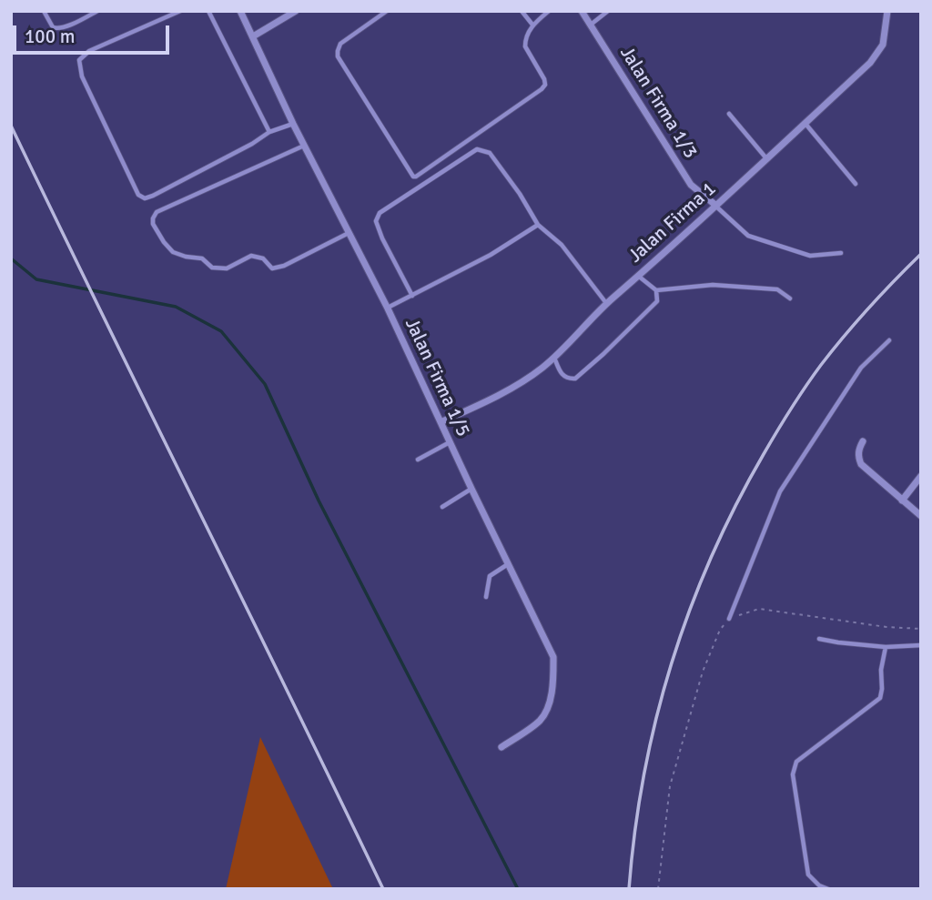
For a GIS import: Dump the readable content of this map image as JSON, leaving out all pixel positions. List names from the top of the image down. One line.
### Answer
{"streets":{"street":["Jalan Firma 1/3","Jalan Firma 1","Jalan Firma 1/5"]},"crossings":[["Jalan Firma 1/3","Jalan Firma 1"],["Jalan Firma 1","Jalan Firma 1/5"]],"scale_bar":"100 m"}
